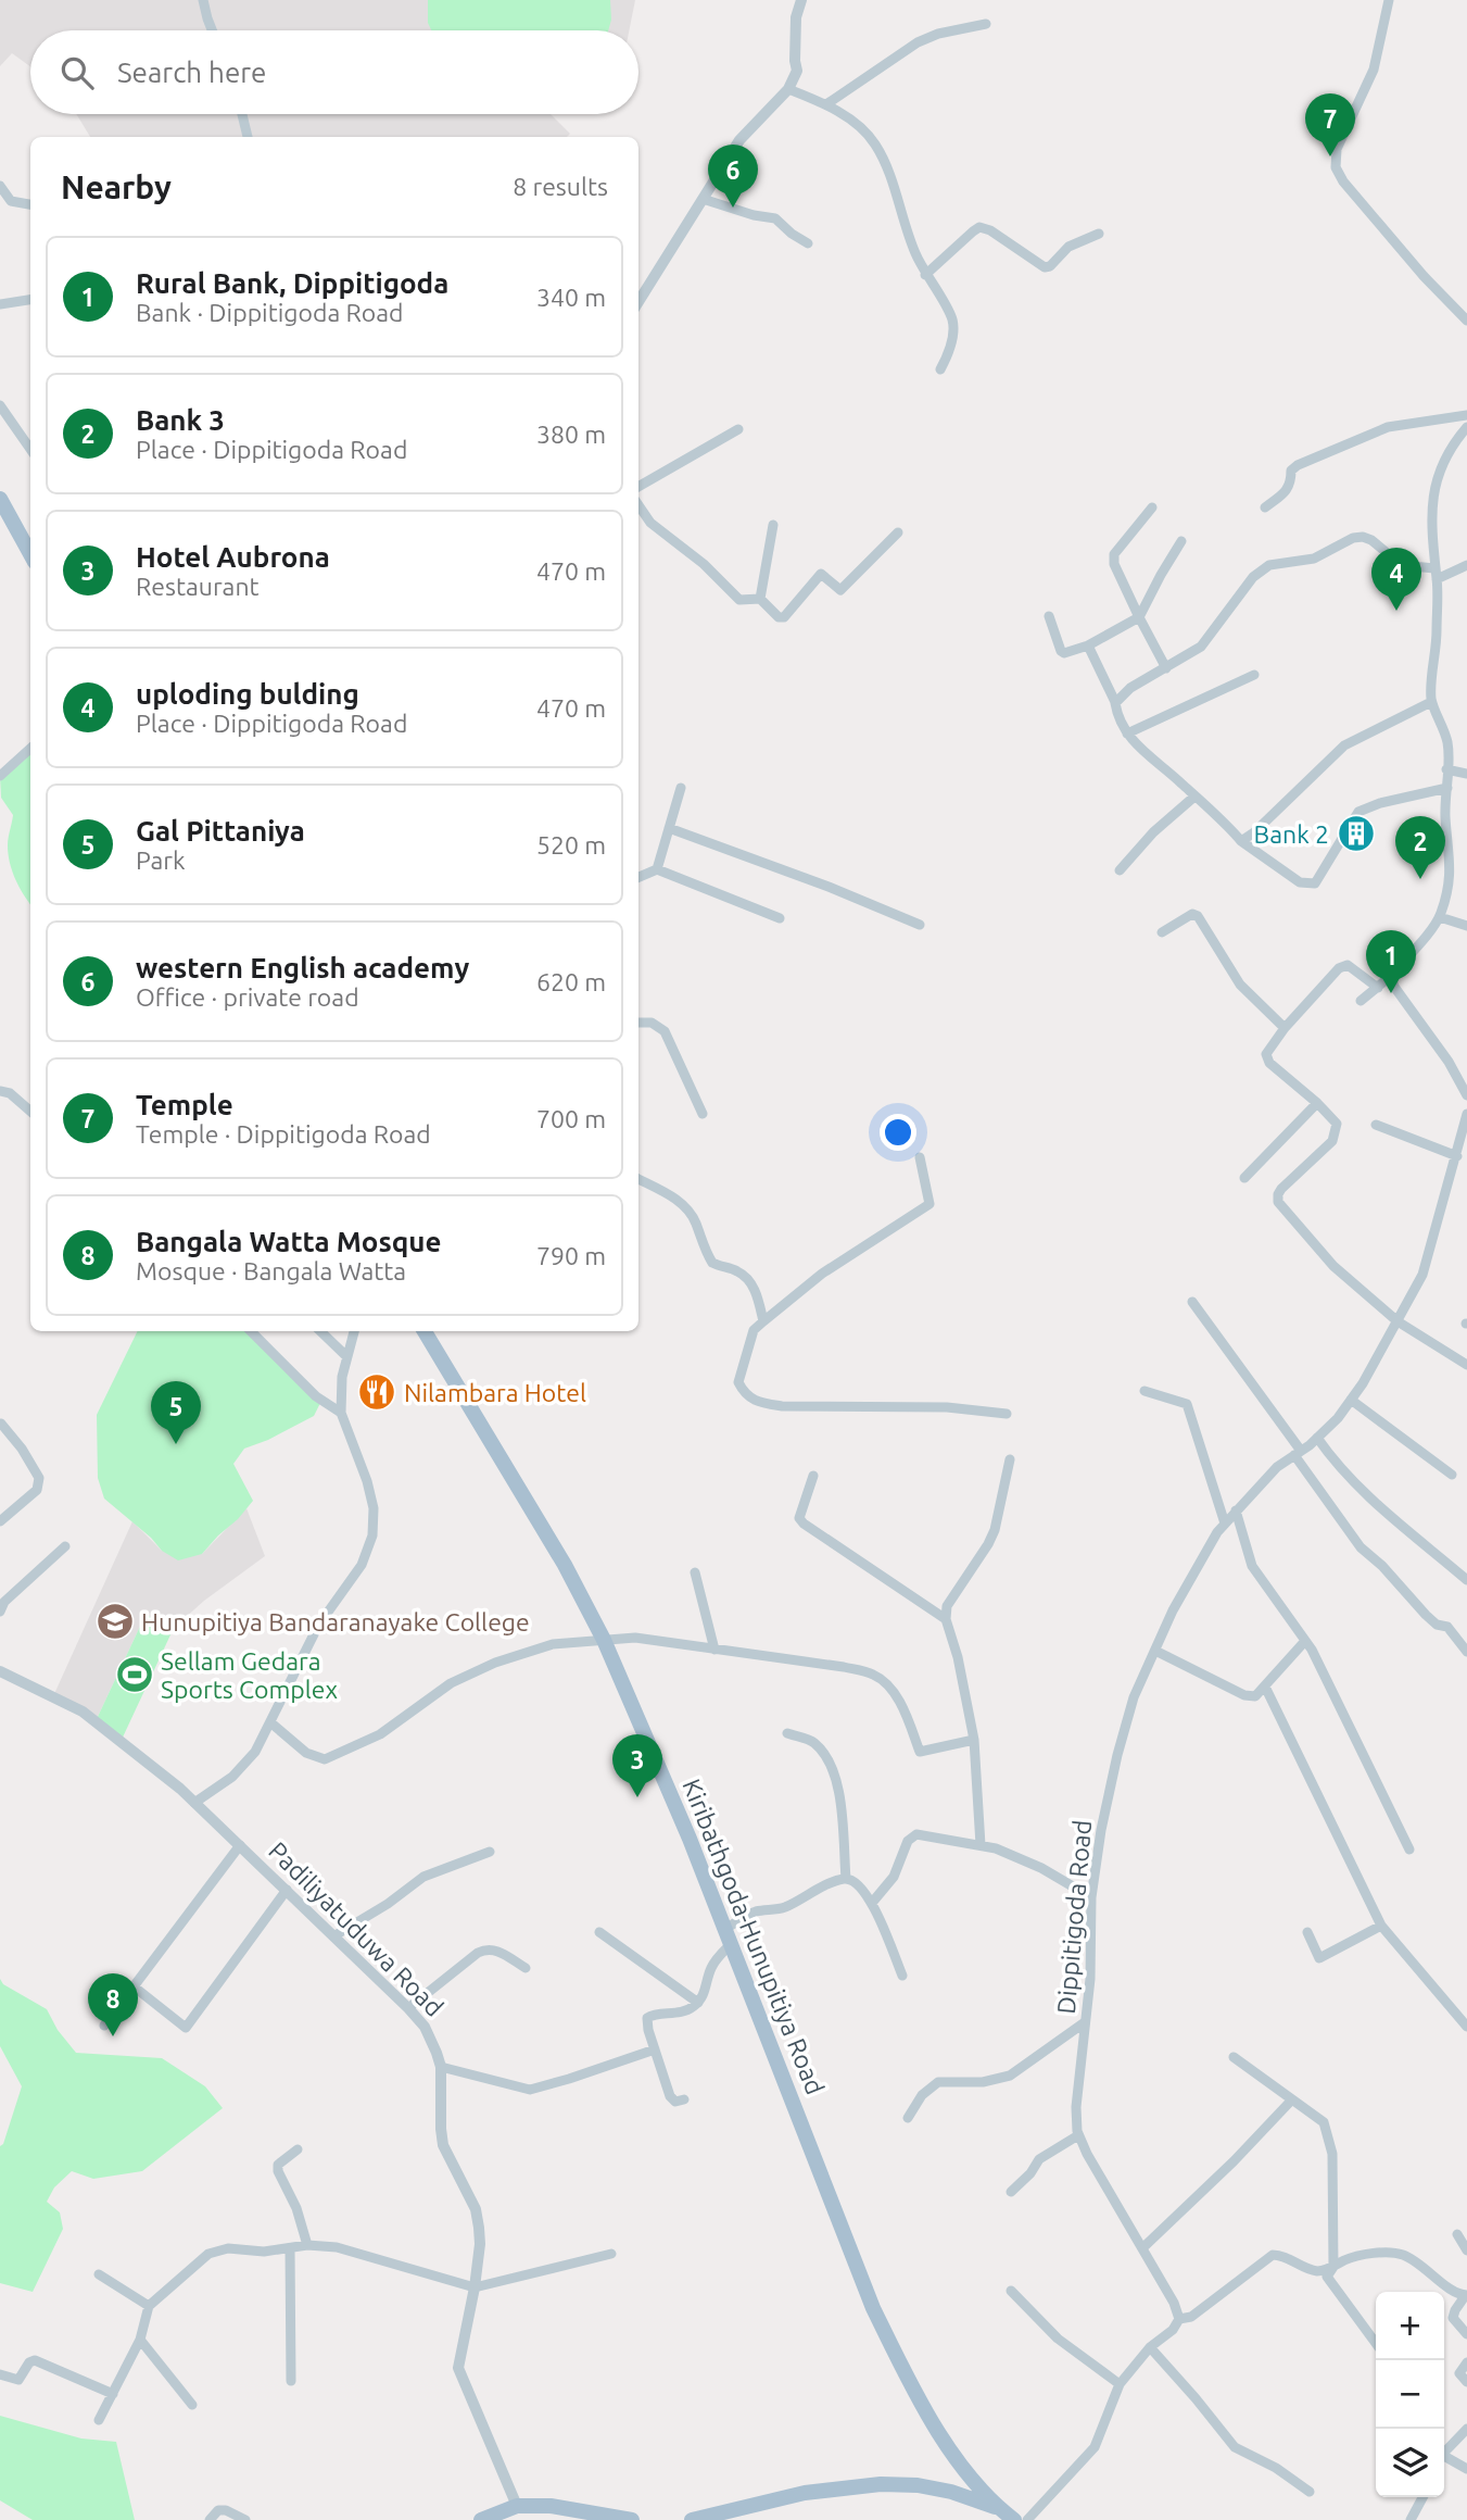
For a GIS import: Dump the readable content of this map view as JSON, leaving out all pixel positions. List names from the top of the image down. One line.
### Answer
{"streets":{"main road":["Kiribathgoda-Hunupitiya Road"],"street":["Dippitigoda Road","Padiliyatuduwa Road"]},"places":{"building":["Bank 2"],"restaurant":["Nilambara Hotel"],"school or university":["Hunupitiya Bandaranayake College"],"sports":["Sellam Gedara Sports Complex"]},"page":{"search":"Search here","pins":["7","6","4","2","1","5","3","8"],"heading":["Nearby","8 results"],"list":[{"mark":"1","name":"Rural Bank, Dippitigoda","note":"Bank · Dippitigoda Road","value":"340 m"},{"mark":"2","name":"Bank 3","note":"Place · Dippitigoda Road","value":"380 m"},{"mark":"3","name":"Hotel Aubrona","note":"Restaurant","value":"470 m"},{"mark":"4","name":"uploding bulding","note":"Place · Dippitigoda Road","value":"470 m"},{"mark":"5","name":"Gal Pittaniya","note":"Park","value":"520 m"},{"mark":"6","name":"western English academy","note":"Office · private road","value":"620 m"},{"mark":"7","name":"Temple","note":"Temple · Dippitigoda Road","value":"700 m"},{"mark":"8","name":"Bangala Watta Mosque","note":"Mosque · Bangala Watta","value":"790 m"}],"map_buttons":["+","−"]}}
